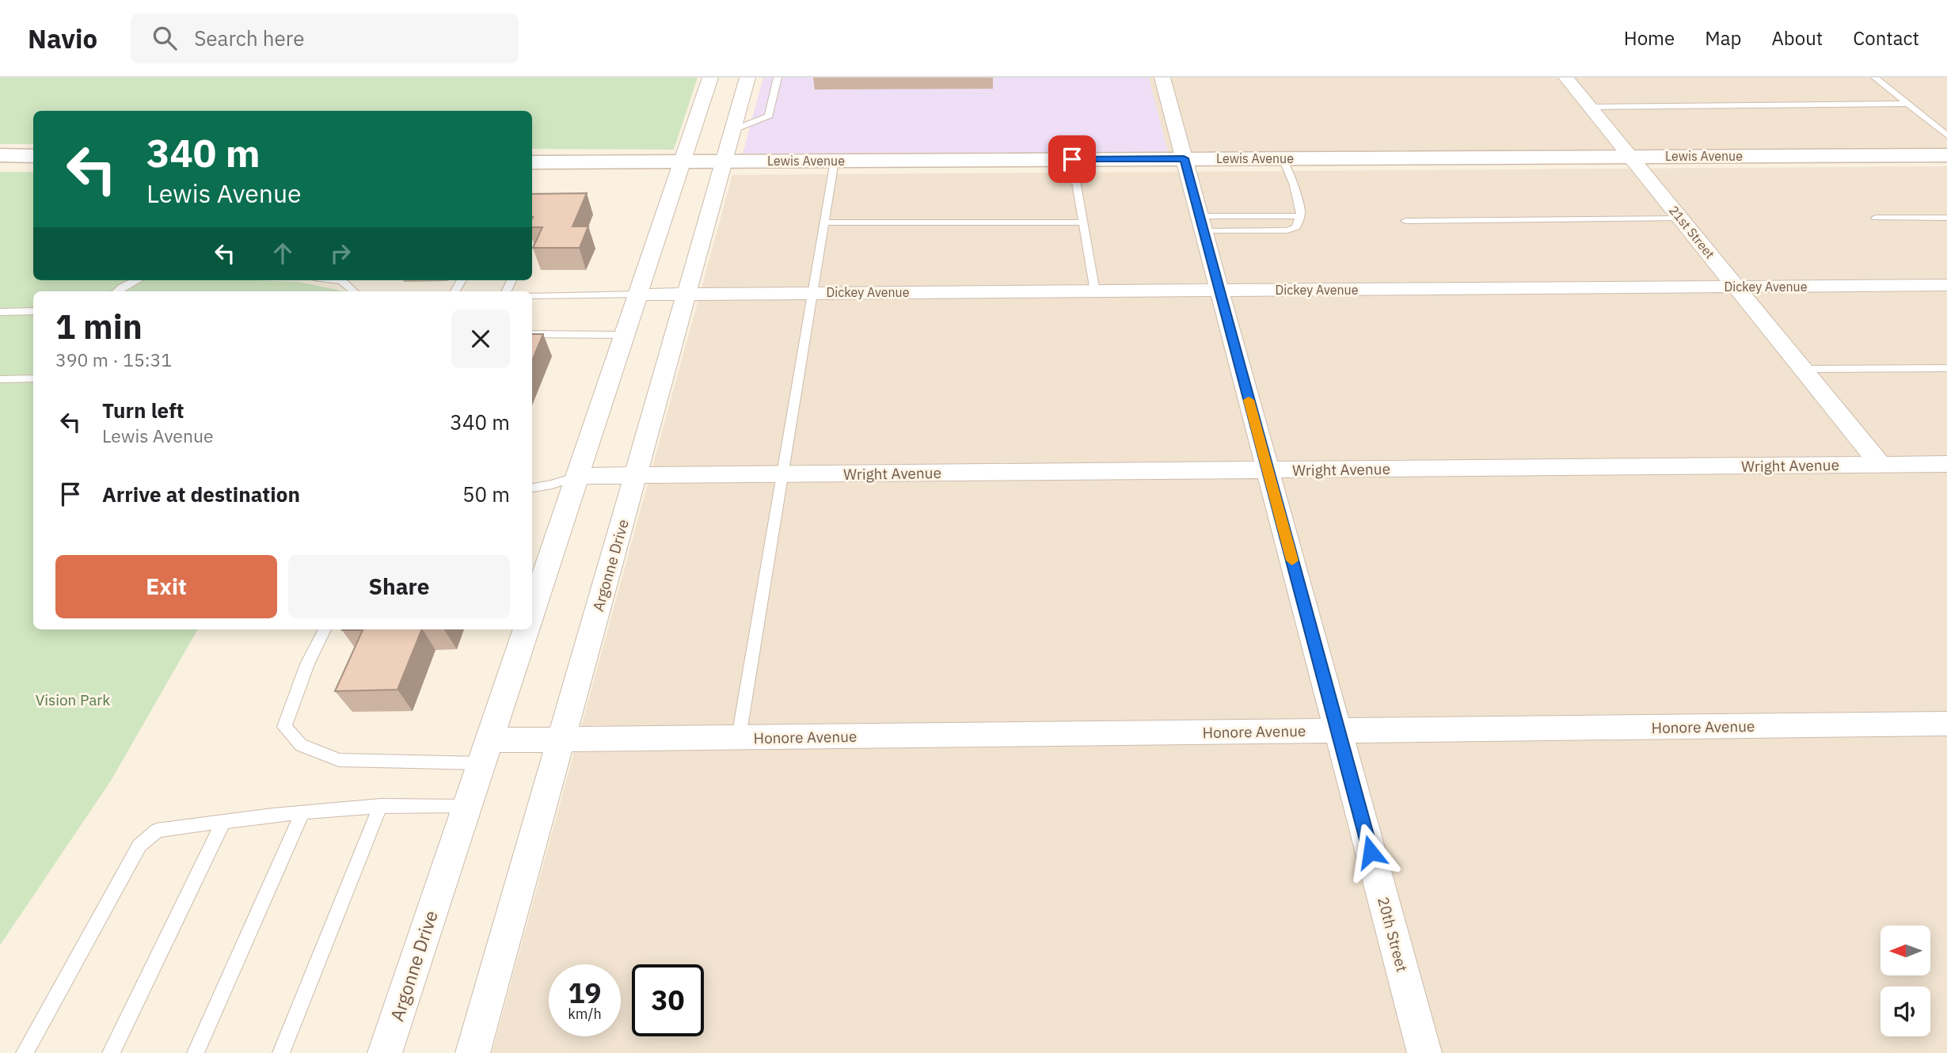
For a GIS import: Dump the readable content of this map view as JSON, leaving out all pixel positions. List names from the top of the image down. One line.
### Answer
{"streets":{"main road":["Lewis Avenue"],"street":["21st Street","Dickey Avenue","Wright Avenue","Argonne Drive","Honore Avenue","20th Street"]},"crossings":[["Lewis Avenue","21st Street"],["Lewis Avenue","Argonne Drive"],["Lewis Avenue","20th Street"],["21st Street","Dickey Avenue"],["21st Street","Wright Avenue"],["Dickey Avenue","Argonne Drive"],["Dickey Avenue","20th Street"],["Wright Avenue","Argonne Drive"],["Wright Avenue","20th Street"],["Argonne Drive","Honore Avenue"],["Honore Avenue","20th Street"]],"parks":["Vision Park"],"north":"left","page":{"header":"Navio","search":"Search here","nav":["Home","Map","About","Contact"],"turn":["340 m","Lewis Avenue"],"heading":["1 min","390 m · 15:31"],"list":[{"name":"Turn left","note":"Lewis Avenue","value":"340 m"},{"name":"Arrive at destination","value":"50 m"}],"buttons":["Exit","Share"],"speed":"19 km/h","limit":"30"}}
